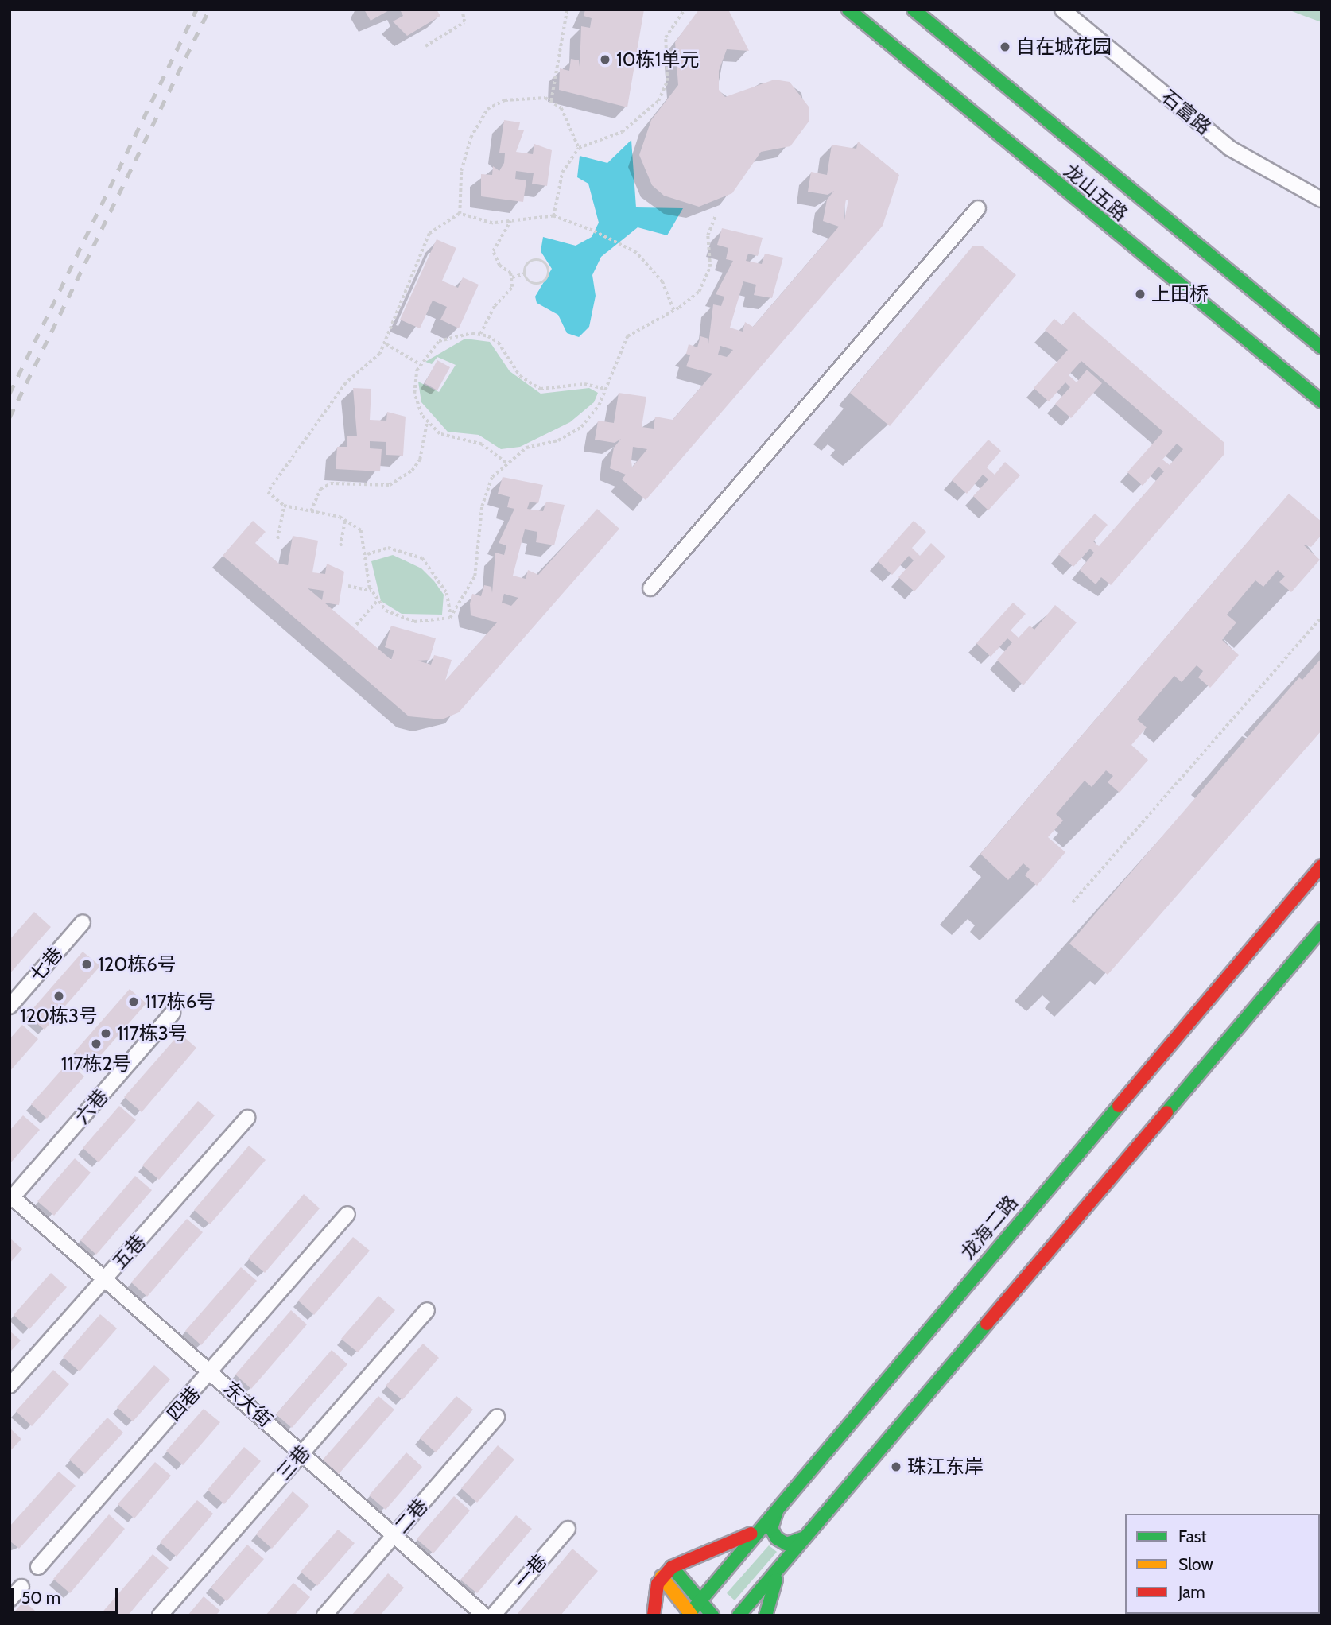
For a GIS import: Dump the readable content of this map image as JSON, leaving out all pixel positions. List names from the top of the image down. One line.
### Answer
{"streets":{"main road":["龙山五路","龙海二路"],"street":["石富路","七巷","六巷","五巷","四巷","东大街","三巷","二巷","一巷"]},"crossings":[["六巷","东大街"],["五巷","东大街"],["四巷","东大街"],["东大街","三巷"],["东大街","二巷"]],"places":["自在城花园","10栋1单元","上田桥","120栋6号","120栋3号","117栋6号","117栋3号","117栋2号","珠江东岸"],"legend":["Fast","Slow","Jam"],"scale_bar":"50 m"}
